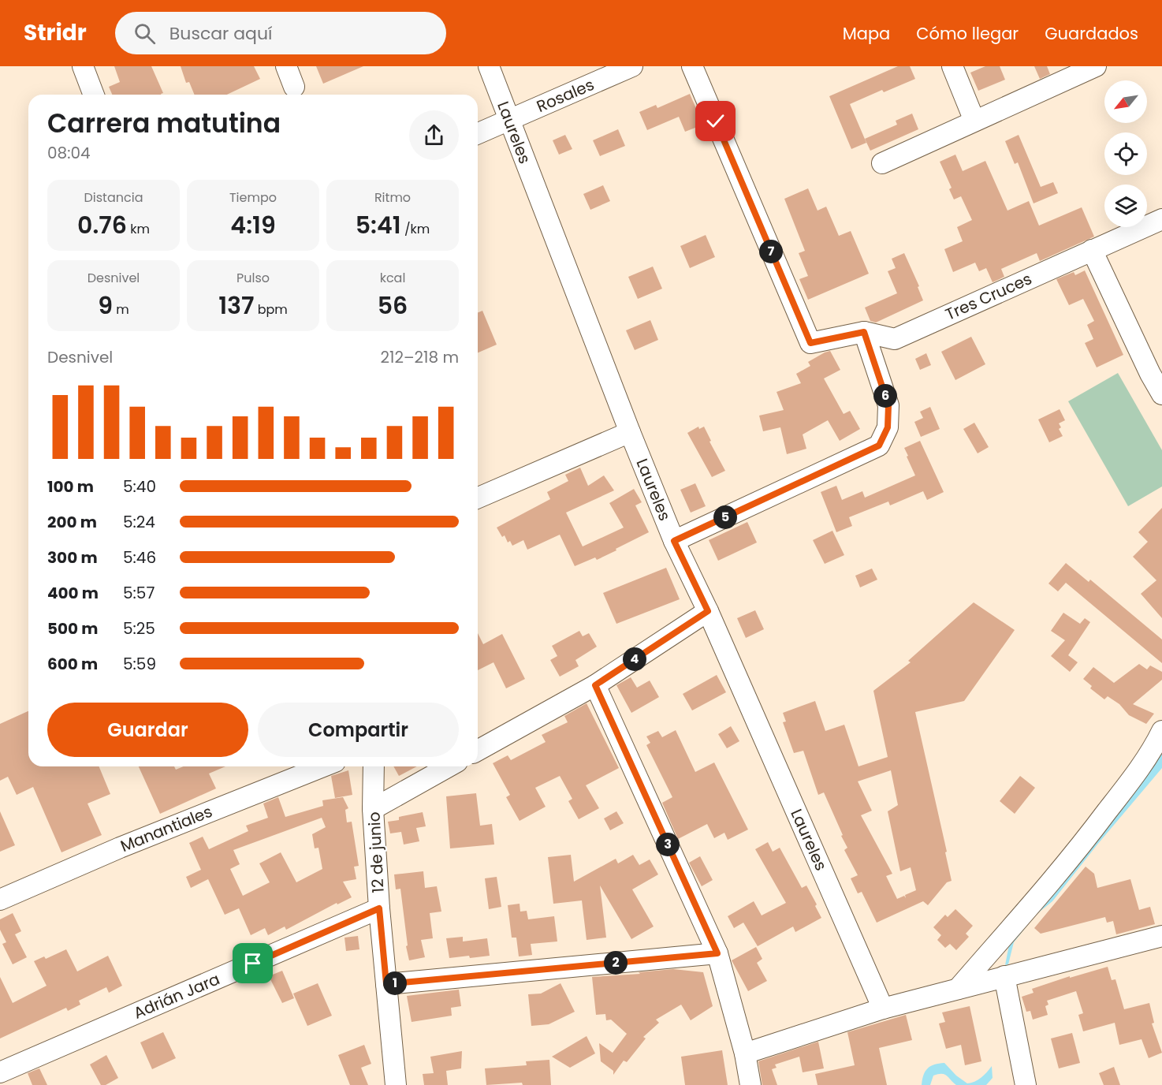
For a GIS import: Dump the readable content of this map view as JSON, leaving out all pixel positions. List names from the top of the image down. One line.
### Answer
{"streets":{"street":["Rosales","Laureles","Tres Cruces","Manantiales","12 de junio","Adrián Jara"]},"crossings":[["Rosales","Laureles"],["12 de junio","Adrián Jara"]],"north":"bottom left","page":{"header":"Stridr","search":"Buscar aquí","nav":["Mapa","Cómo llegar","Guardados"],"heading":["Carrera matutina","08:04"],"stats":[["Distancia","0.76 km"],["Tiempo","4:19"],["Ritmo","5:41 /km"],["Desnivel","9 m"],["Pulso","137 bpm"],["kcal","56"]],"pins":["7","6","5","4","3","2","1"],"chart":["Desnivel","212–218 m"],"list":[{"name":"100 m","note":"5:40"},{"name":"200 m","note":"5:24"},{"name":"300 m","note":"5:46"},{"name":"400 m","note":"5:57"},{"name":"500 m","note":"5:25"},{"name":"600 m","note":"5:59"}],"buttons":["Guardar","Compartir"]}}
